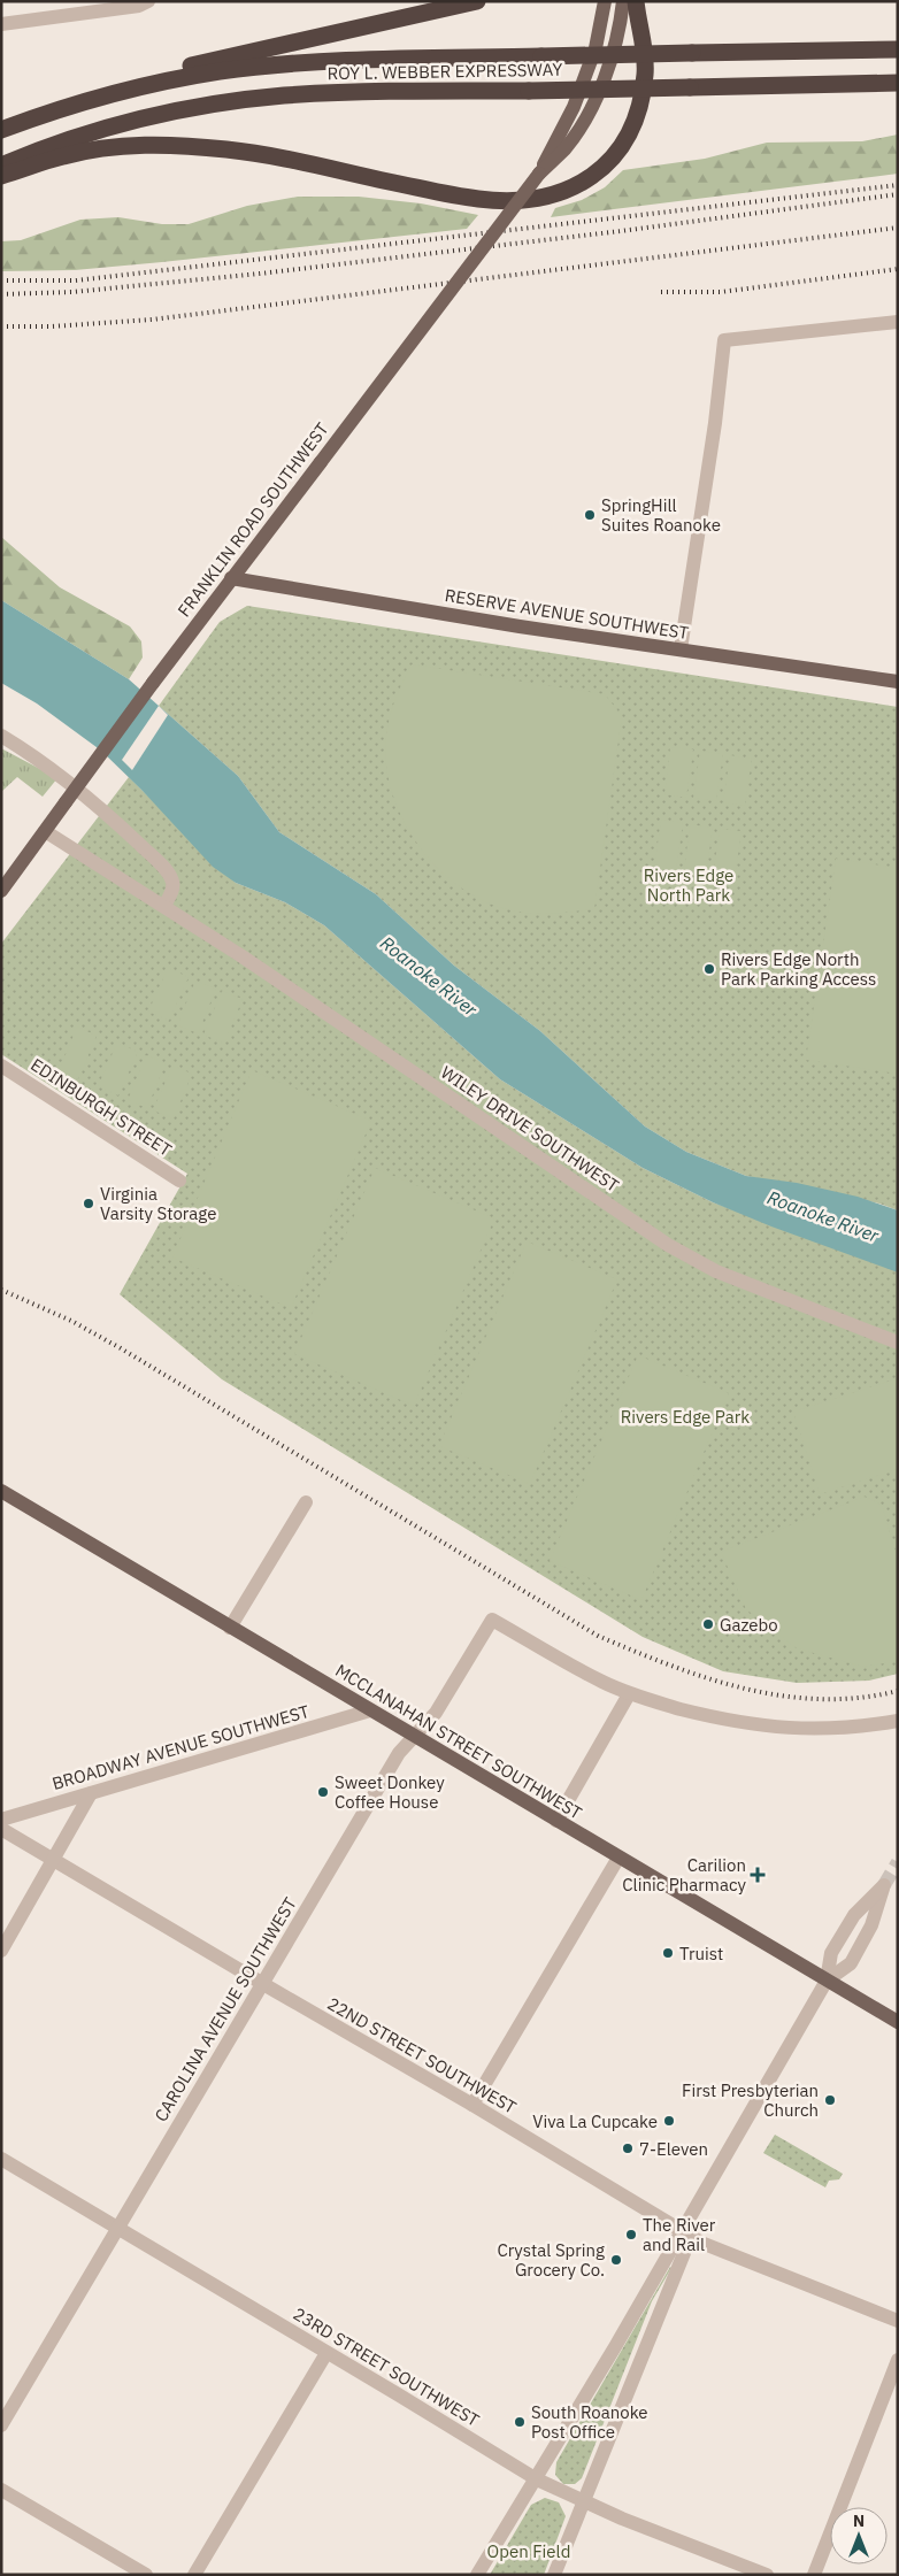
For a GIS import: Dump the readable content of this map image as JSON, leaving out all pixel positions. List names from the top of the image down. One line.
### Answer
{"streets":{"highway":["ROY L. WEBBER EXPRESSWAY"],"main road":["FRANKLIN ROAD SOUTHWEST","RESERVE AVENUE SOUTHWEST","MCCLANAHAN STREET SOUTHWEST"],"street":["EDINBURGH STREET","WILEY DRIVE SOUTHWEST","BROADWAY AVENUE SOUTHWEST","CAROLINA AVENUE SOUTHWEST","22ND STREET SOUTHWEST","23RD STREET SOUTHWEST"]},"crossings":[["FRANKLIN ROAD SOUTHWEST","RESERVE AVENUE SOUTHWEST"],["FRANKLIN ROAD SOUTHWEST","WILEY DRIVE SOUTHWEST"],["MCCLANAHAN STREET SOUTHWEST","BROADWAY AVENUE SOUTHWEST"],["MCCLANAHAN STREET SOUTHWEST","CAROLINA AVENUE SOUTHWEST"],["CAROLINA AVENUE SOUTHWEST","22ND STREET SOUTHWEST"],["CAROLINA AVENUE SOUTHWEST","23RD STREET SOUTHWEST"]],"water":["Roanoke River"],"parks":["Rivers Edge North Park","Rivers Edge Park","Open Field"],"places":{"other":["SpringHill Suites Roanoke","Rivers Edge North Park Parking Access","Virginia Varsity Storage","Gazebo","Sweet Donkey Coffee House","Truist","First Presbyterian Church","Viva La Cupcake","7-Eleven","The River and Rail","Crystal Spring Grocery Co.","South Roanoke Post Office"],"health":["Carilion Clinic Pharmacy"]},"north":"top"}
